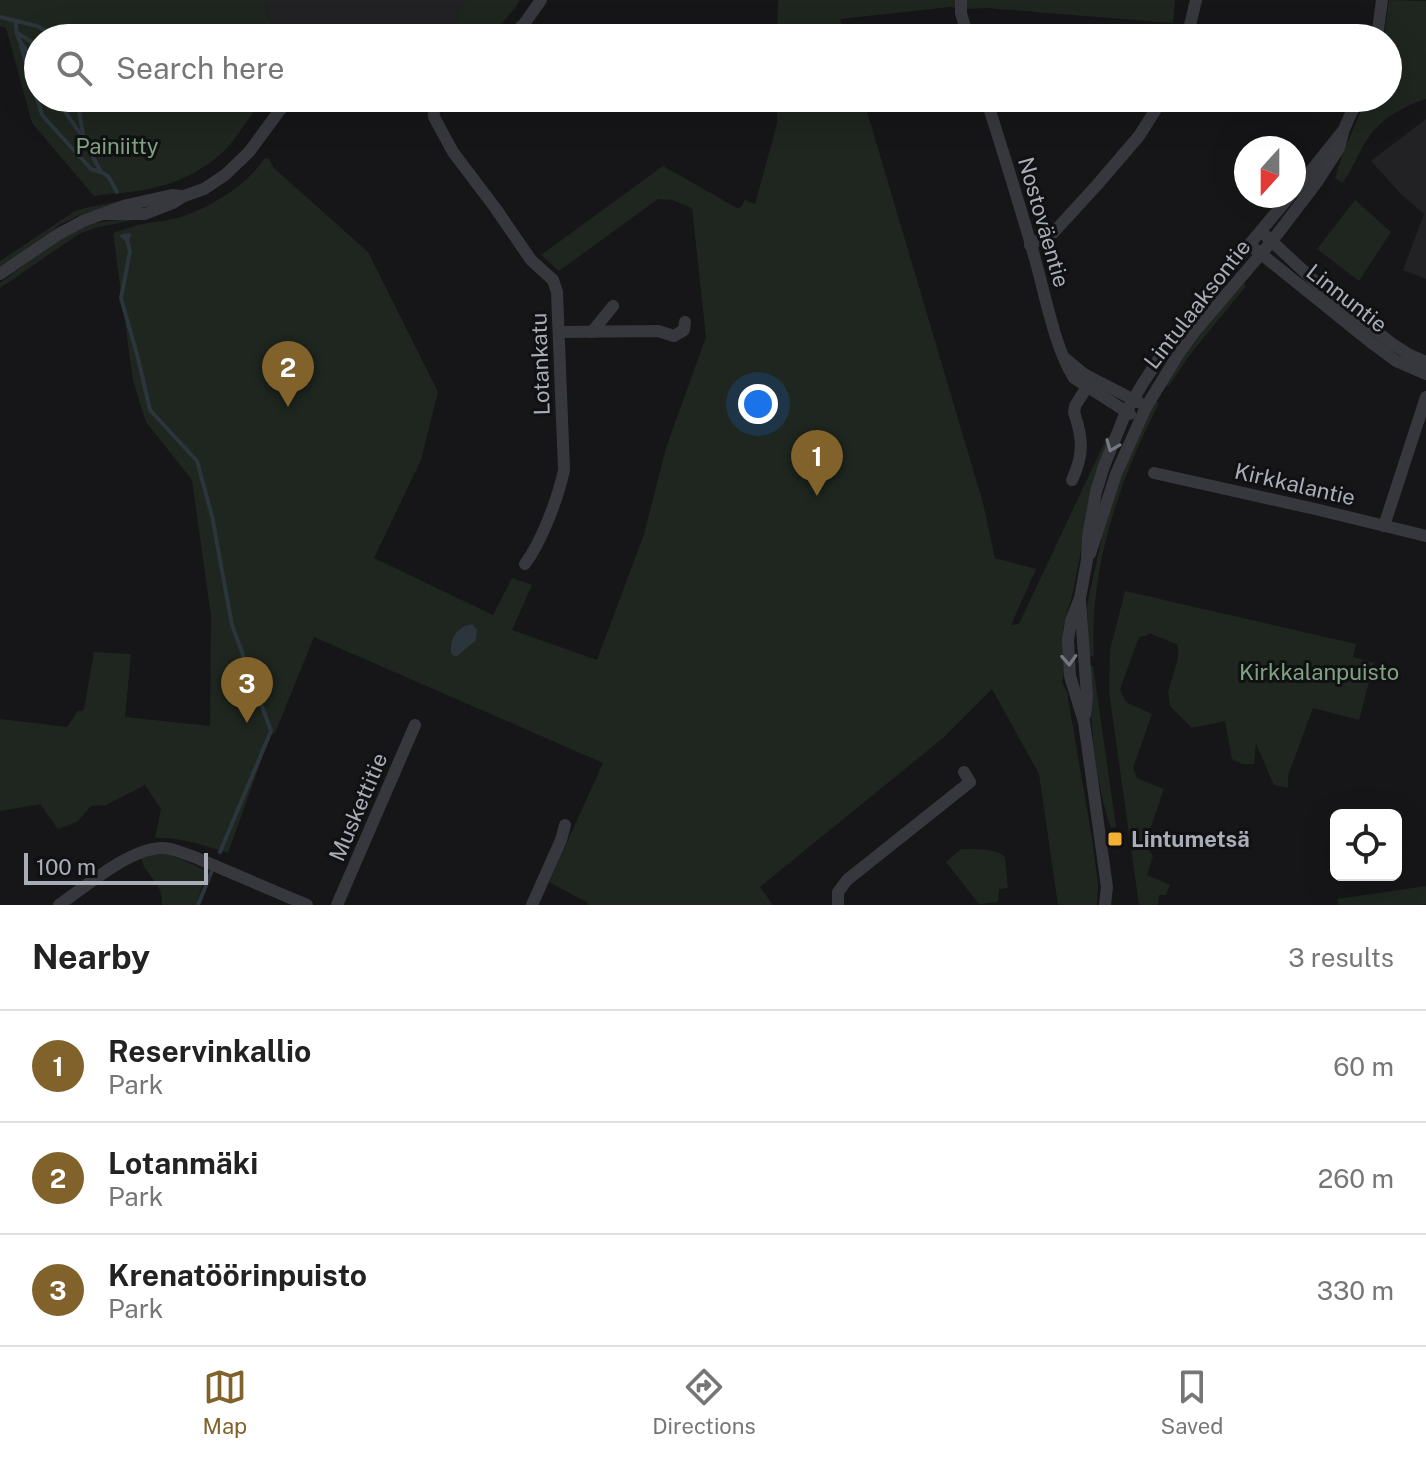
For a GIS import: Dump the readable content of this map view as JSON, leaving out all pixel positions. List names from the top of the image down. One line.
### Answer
{"streets":{"street":["Nostoväentie","Linnuntie","Lintulaaksontie","Lotankatu","Kirkkalantie","Muskettitie"]},"crossings":[["Nostoväentie","Lintulaaksontie"],["Linnuntie","Lintulaaksontie"]],"parks":["Painiitty","Kirkkalanpuisto"],"places":{"transit":["Lintumetsä"]},"scale_bar":"100 m","north":"bottom","page":{"search":"Search here","pins":["2","1","3"],"scale":"100 m","heading":["Nearby","3 results"],"list":[{"mark":"1","name":"Reservinkallio","note":"Park","value":"60 m"},{"mark":"2","name":"Lotanmäki","note":"Park","value":"260 m"},{"mark":"3","name":"Krenatöörinpuisto","note":"Park","value":"330 m"}],"nav":["Map","Directions","Saved"]}}
